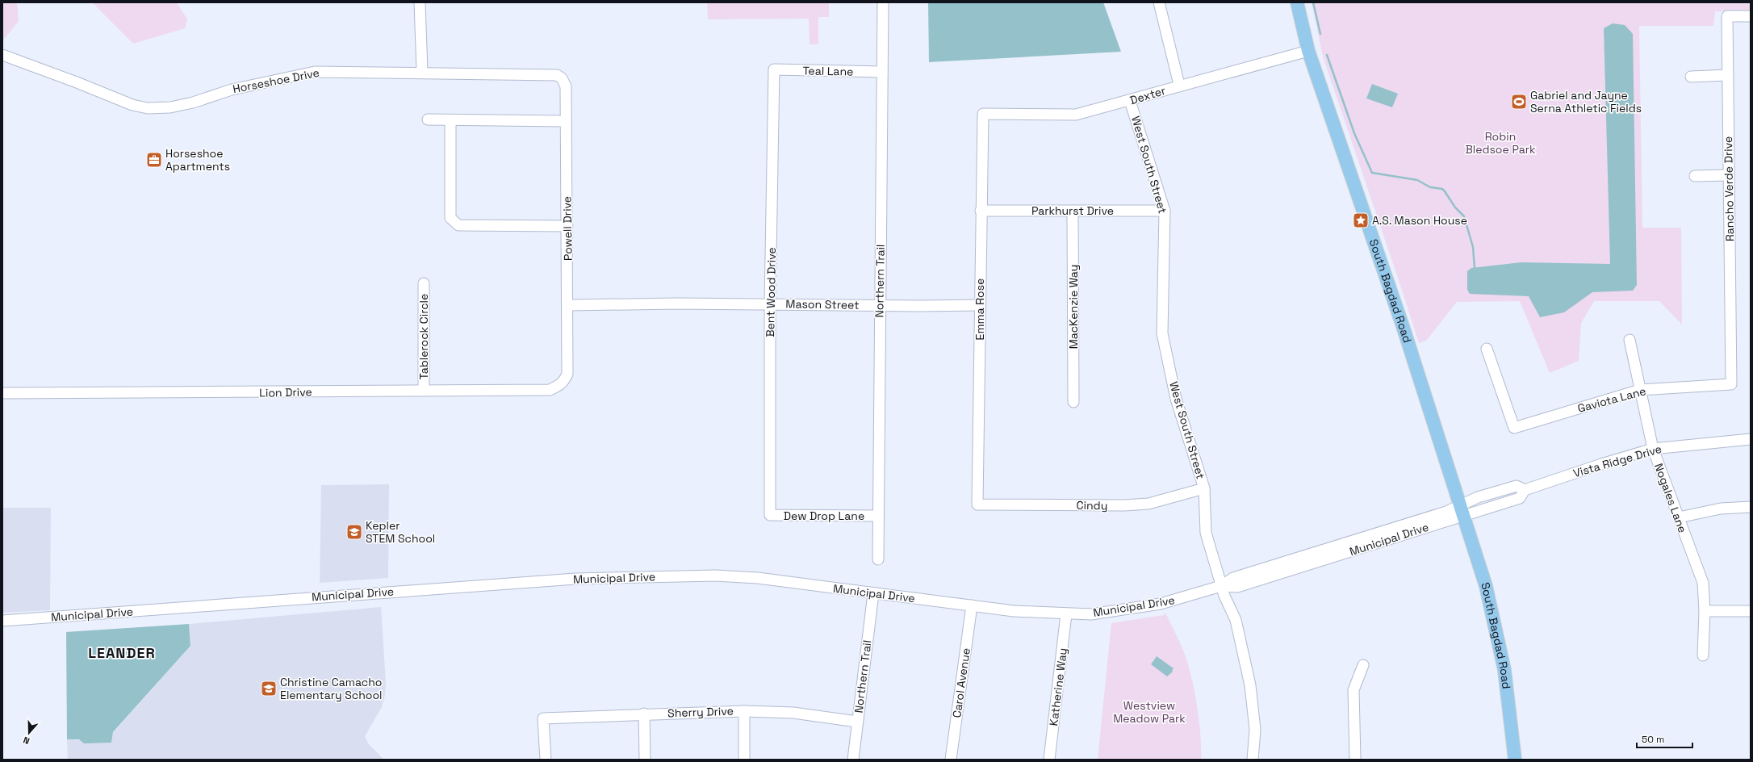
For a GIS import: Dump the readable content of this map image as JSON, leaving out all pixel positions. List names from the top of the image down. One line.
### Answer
{"streets":{"main road":["South Bagdad Road"],"street":["Teal Lane","Horseshoe Drive","Dexter","West South Street","Rancho Verde Drive","Parkhurst Drive","Powell Drive","Northern Trail","Bent Wood Drive","Mason Street","MacKenzie Way","Emma Rose","Tablerock Circle","Lion Drive","Gaviota Lane","Vista Ridge Drive","Nogales Lane","Cindy","Dew Drop Lane","Municipal Drive","Carol Avenue","Katherine Way","Sherry Drive"]},"crossings":[["Teal Lane","Northern Trail"],["Teal Lane","Bent Wood Drive"],["Horseshoe Drive","Powell Drive"],["Dexter","West South Street"],["Dexter","South Bagdad Road"],["Dexter","Emma Rose"],["West South Street","Parkhurst Drive"],["West South Street","Cindy"],["West South Street","Municipal Drive"],["Rancho Verde Drive","Gaviota Lane"],["Parkhurst Drive","MacKenzie Way"],["Parkhurst Drive","Emma Rose"],["Powell Drive","Mason Street"],["Powell Drive","Lion Drive"],["Northern Trail","Mason Street"],["Northern Trail","Dew Drop Lane"],["Northern Trail","Municipal Drive"],["Northern Trail","Sherry Drive"],["South Bagdad Road","Vista Ridge Drive"],["South Bagdad Road","Municipal Drive"],["Bent Wood Drive","Mason Street"],["Bent Wood Drive","Dew Drop Lane"],["Mason Street","Emma Rose"],["Emma Rose","Cindy"],["Tablerock Circle","Lion Drive"],["Gaviota Lane","Nogales Lane"],["Vista Ridge Drive","Nogales Lane"],["Vista Ridge Drive","Municipal Drive"],["Municipal Drive","Carol Avenue"],["Municipal Drive","Katherine Way"]],"districts":["LEANDER"],"parks":["Robin Bledsoe Park","Westview Meadow Park"],"places":{"sports":["Gabriel and Jayne Serna Athletic Fields"],"office":["Horseshoe Apartments"],"place":["A.S. Mason House"],"school or university":["Kepler STEM School","Christine Camacho Elementary School"]},"scale_bar":"50 m","north":"bottom"}
